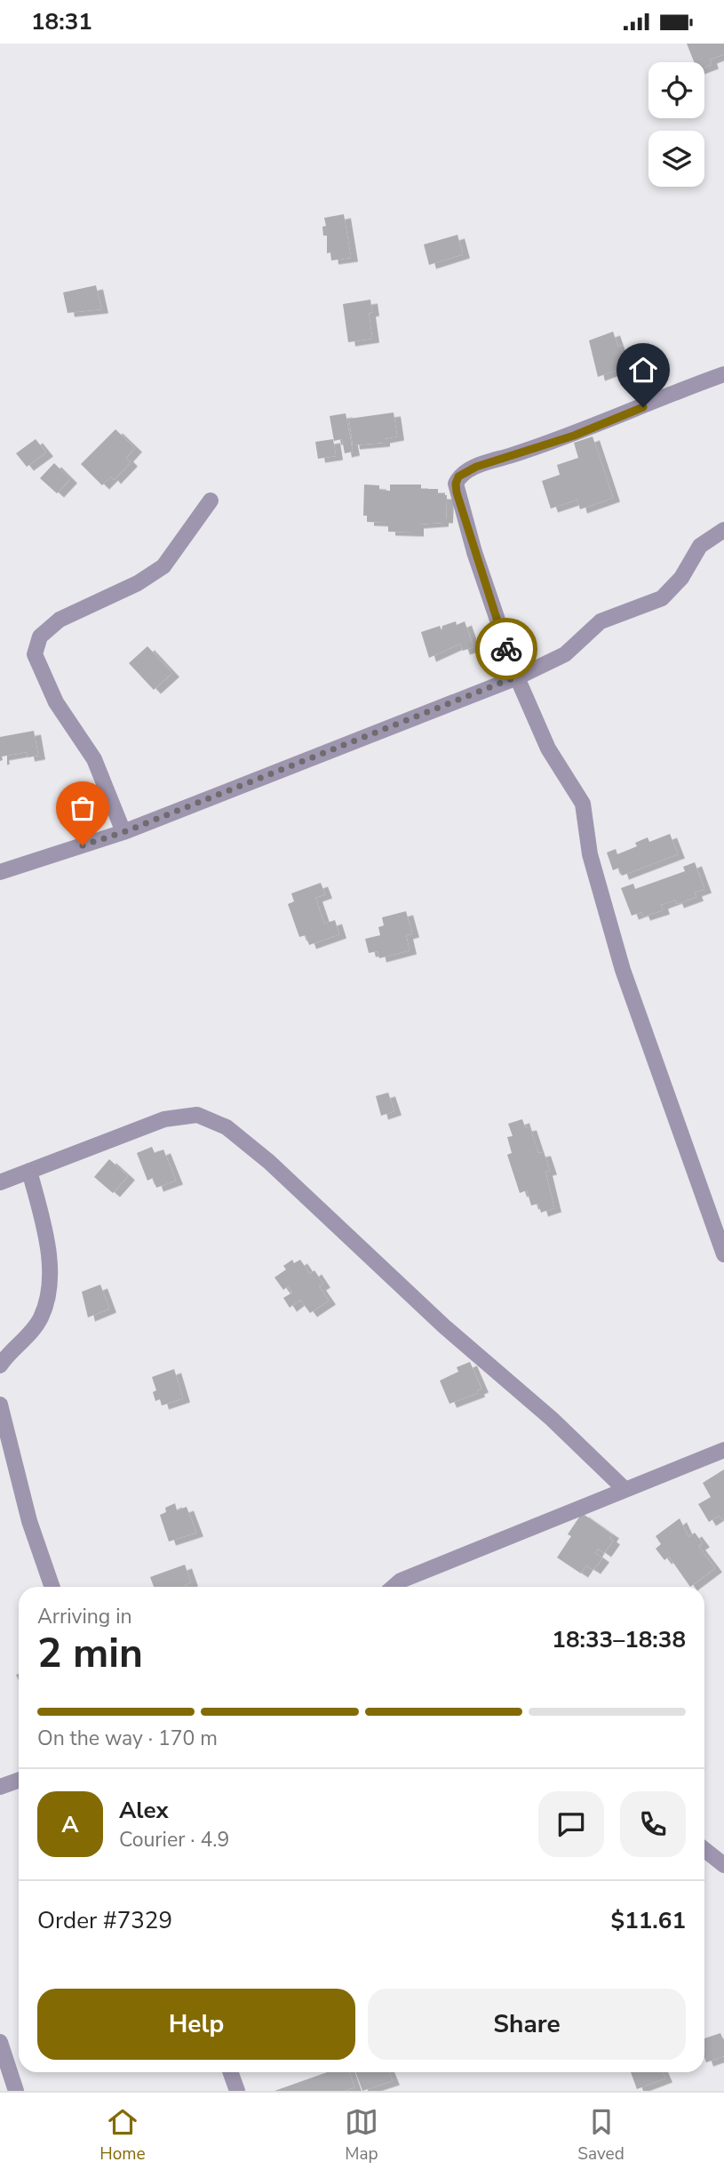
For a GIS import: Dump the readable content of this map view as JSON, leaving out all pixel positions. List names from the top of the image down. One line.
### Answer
{"page":{"status":"18:31","heading":["2 min","Arriving in","18:33–18:38"],"panel":["Alex","Courier · 4.9","Order #7329","$11.61"],"bar":"On the way · 170 m","round":"A","buttons":["Help","Share"],"tabs":["Home","Map","Saved"]}}
